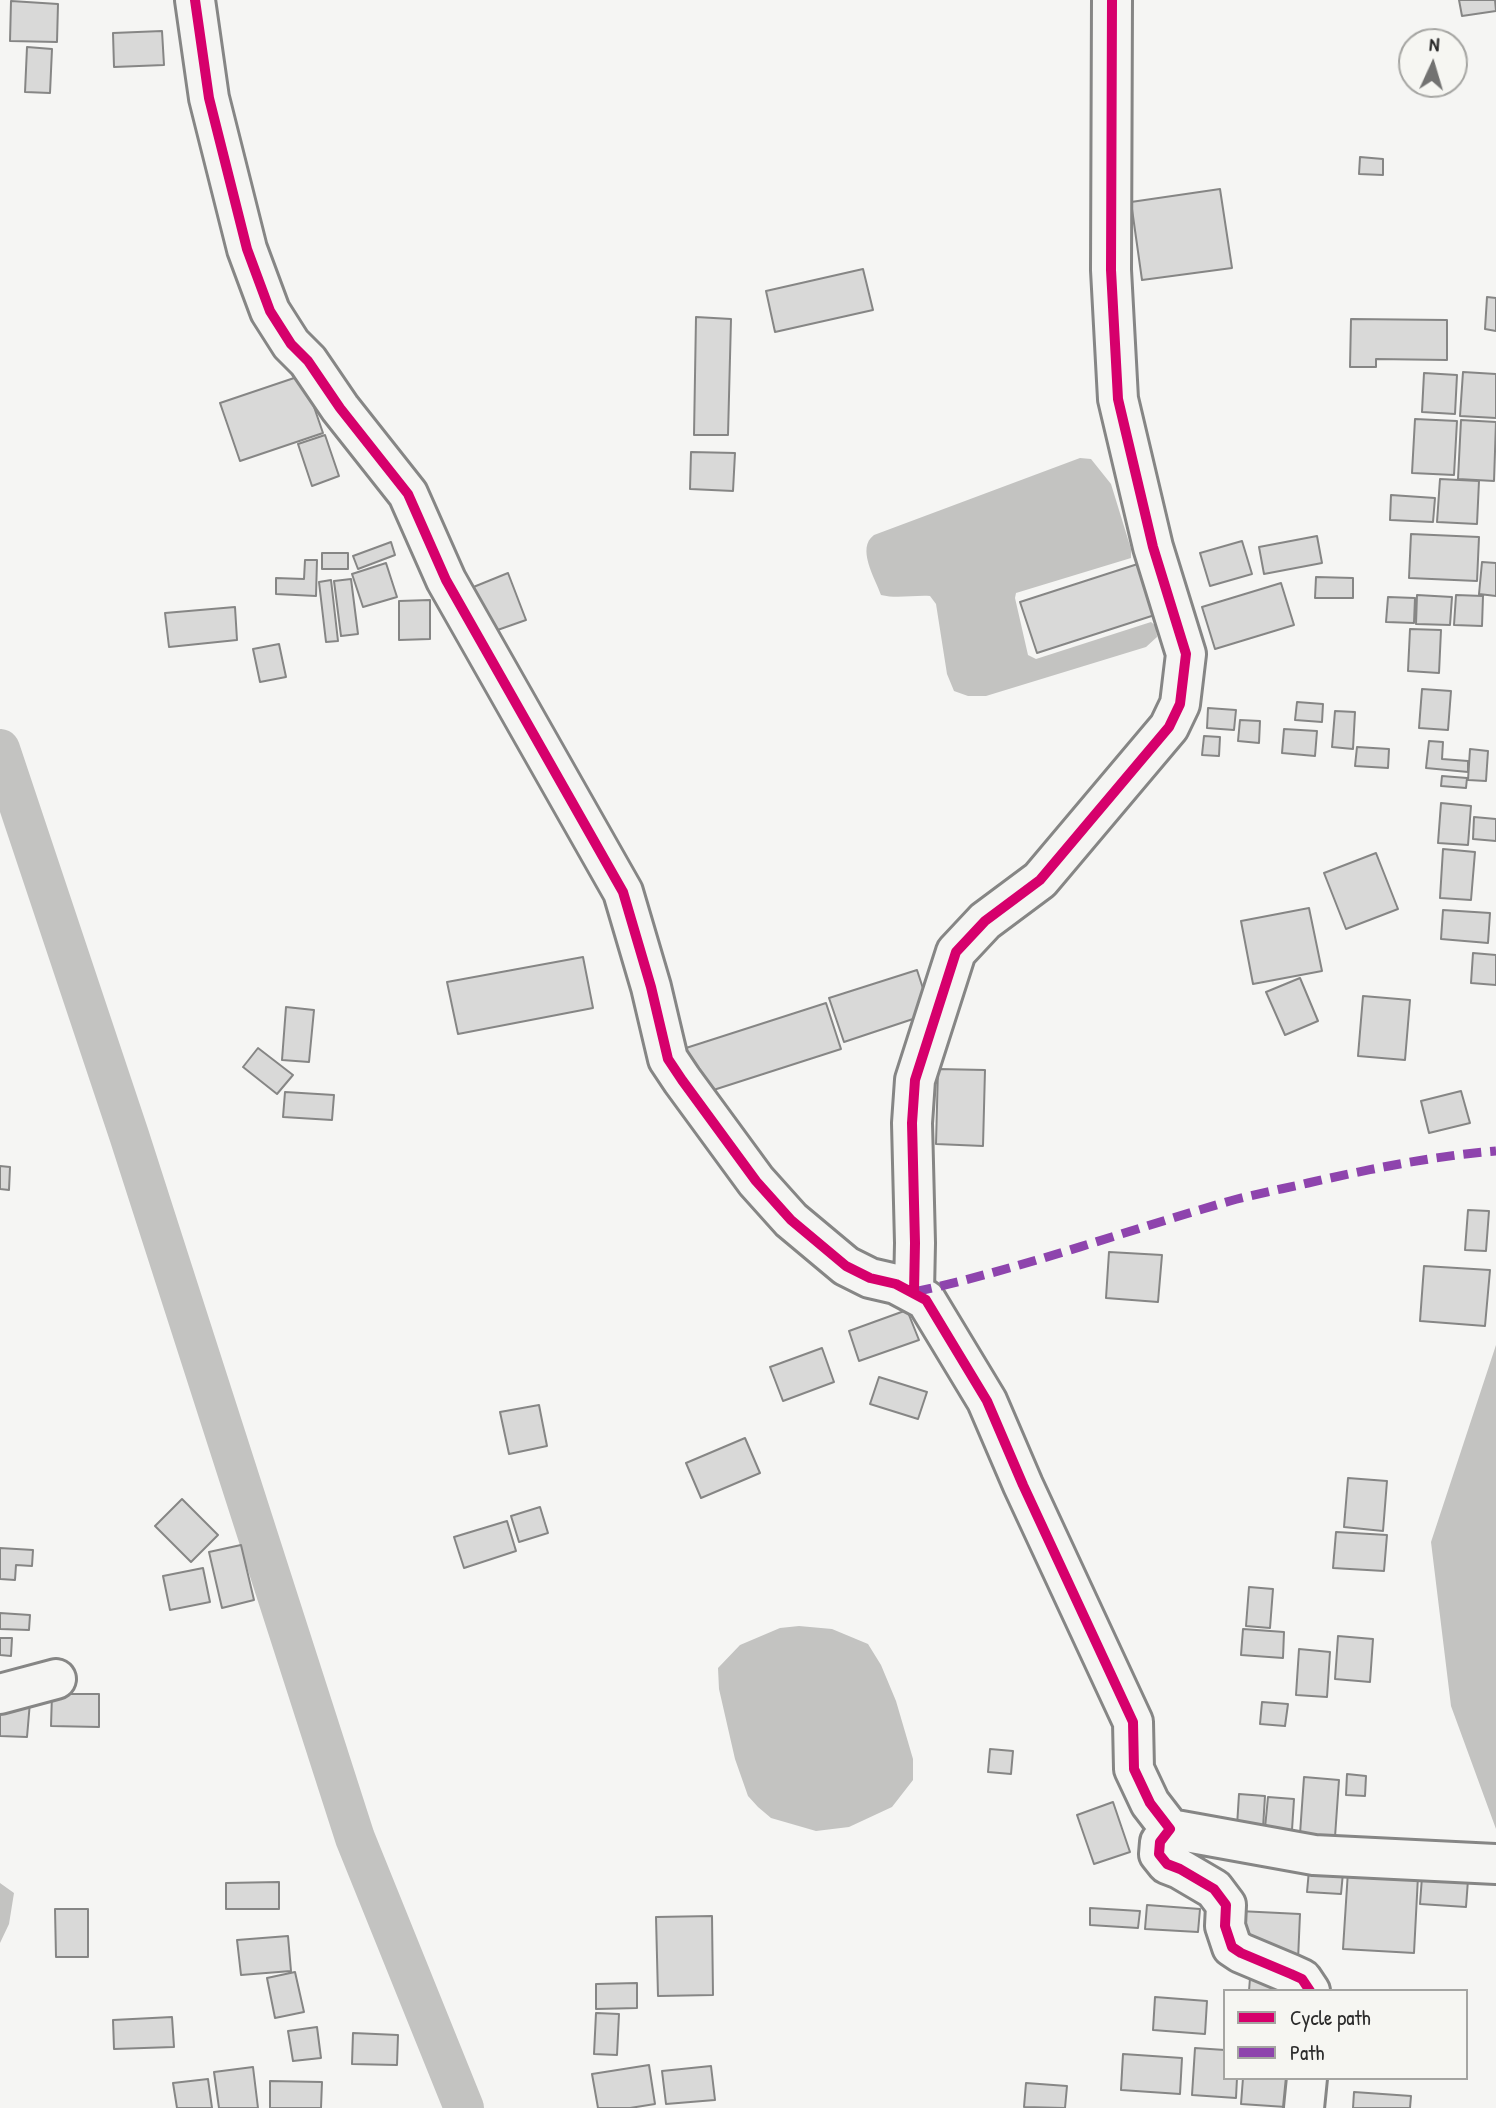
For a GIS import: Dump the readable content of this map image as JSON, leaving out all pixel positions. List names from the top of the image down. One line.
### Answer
{"legend":["Cycle path","Path"],"north":"top"}
